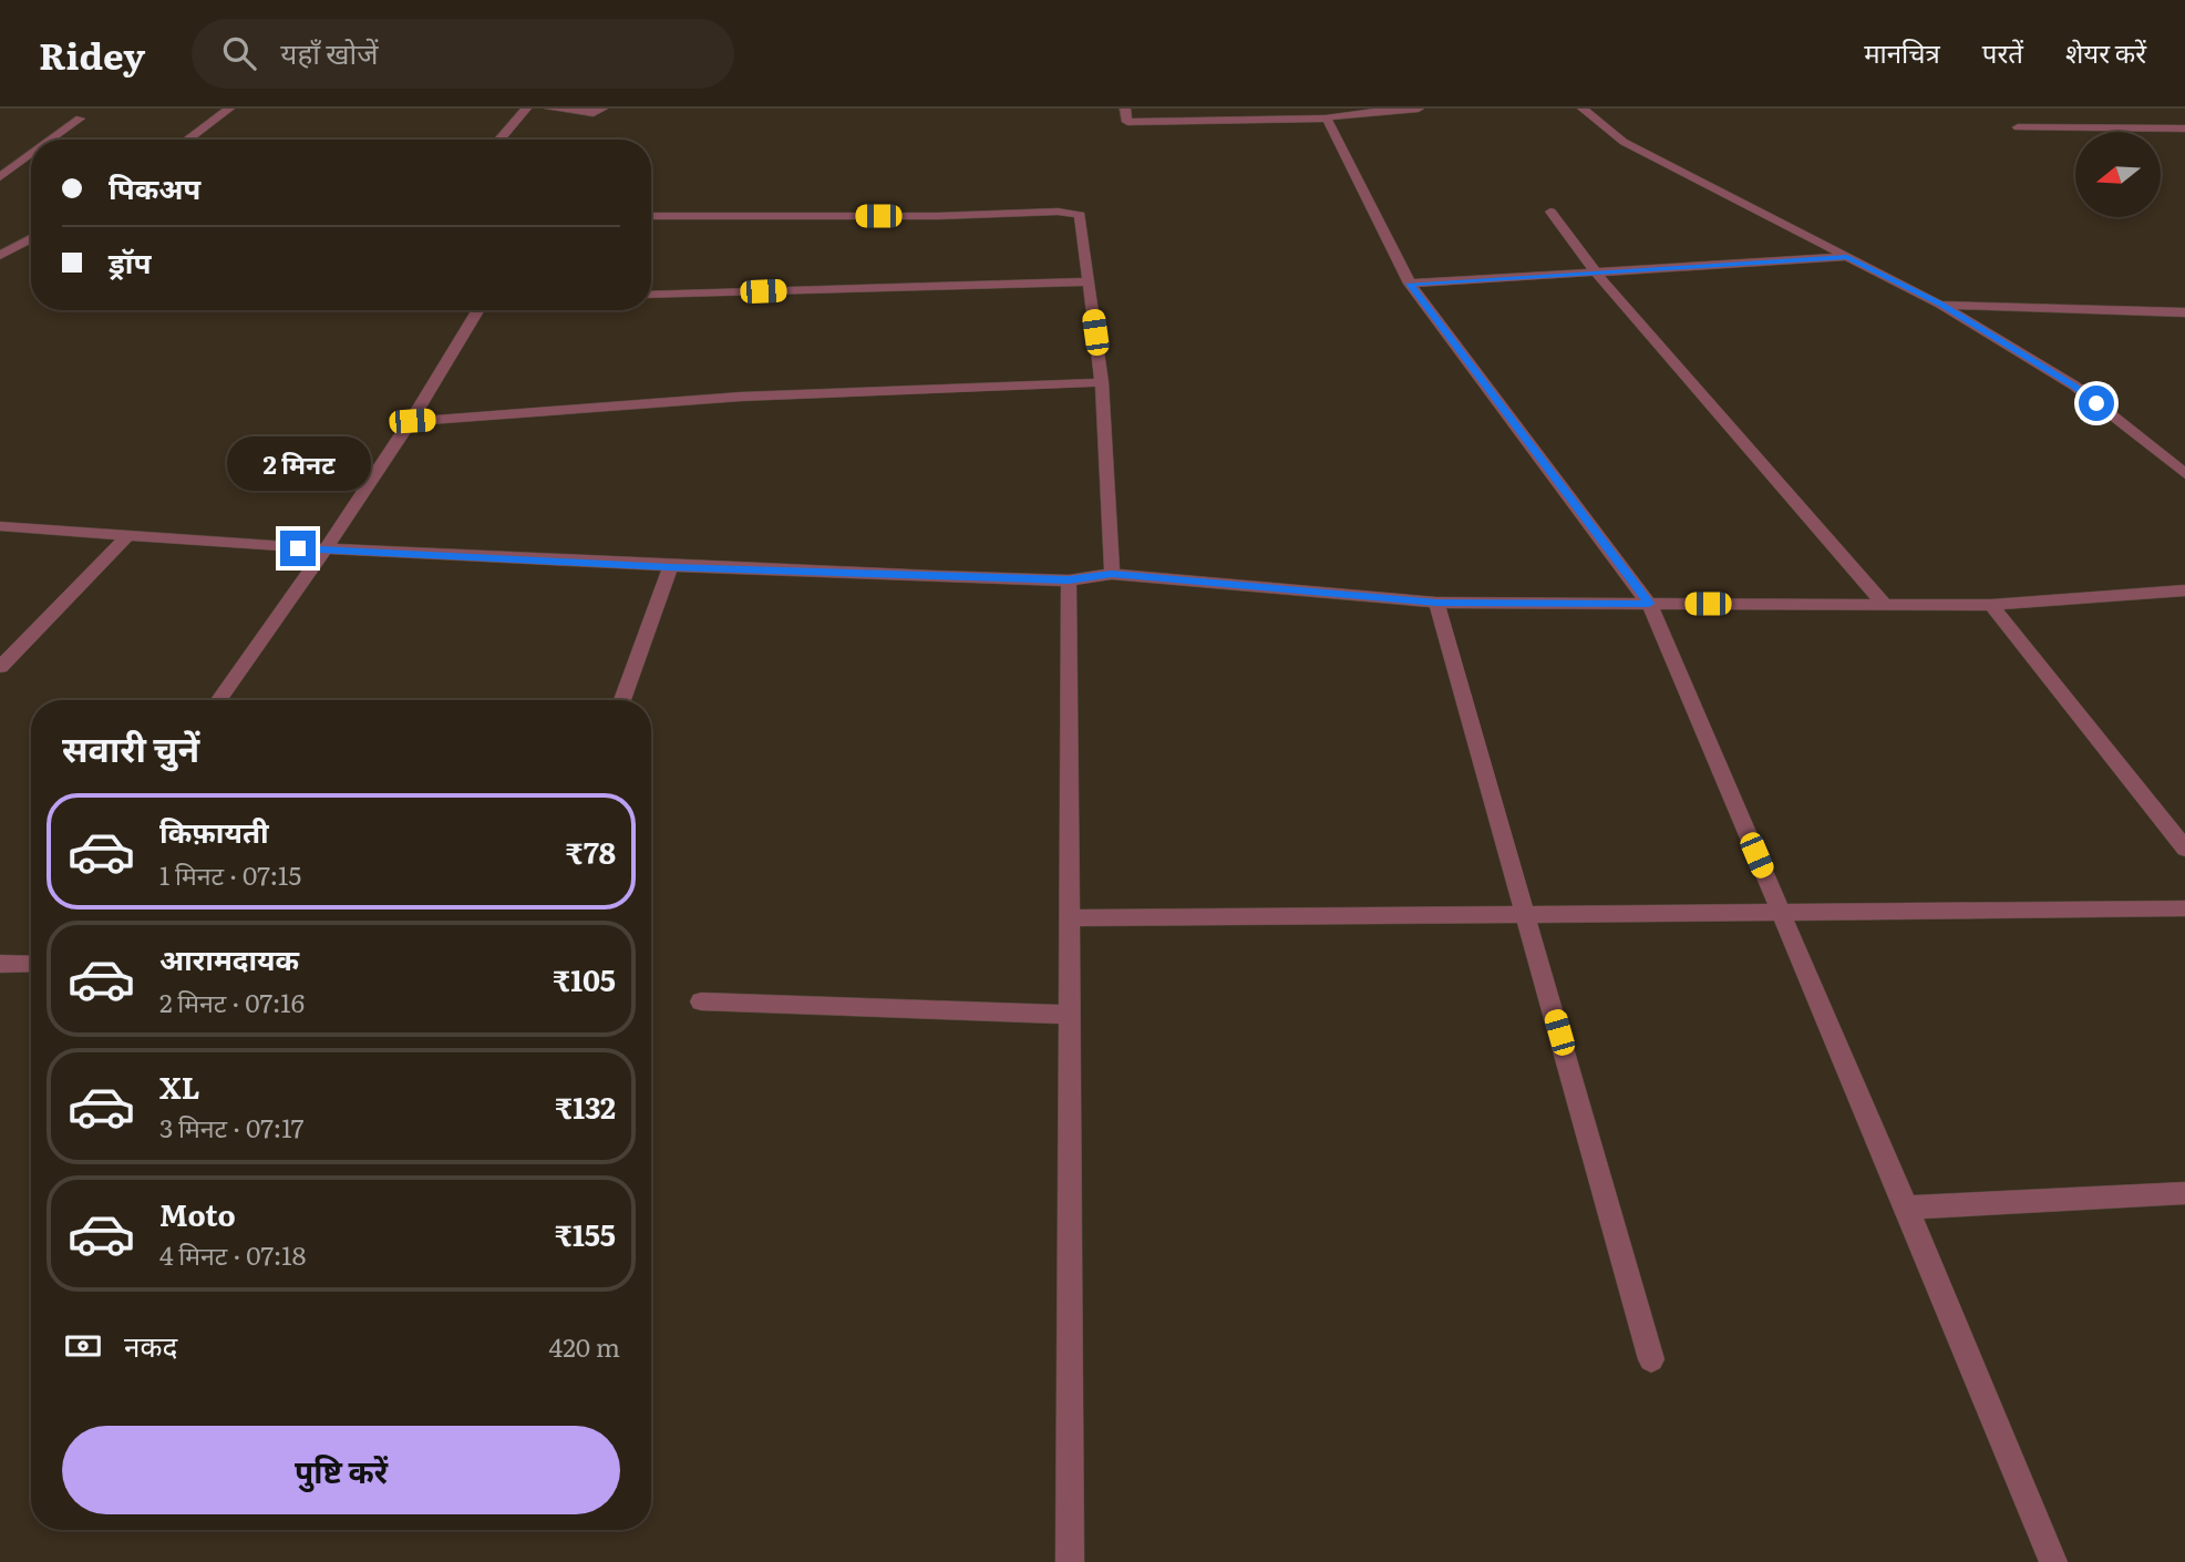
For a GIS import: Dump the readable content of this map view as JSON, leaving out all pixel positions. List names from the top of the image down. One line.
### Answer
{"north":"left","page":{"header":"Ridey","search":"यहाँ खोजें","nav":["मानचित्र","परतें","शेयर करें"],"banner":["पिकअप","ड्रॉप"],"bubble":"2 मिनट","heading":"सवारी चुनें","list":[{"name":"किफ़ायती","note":"1 मिनट · 07:15","value":"₹78"},{"name":"आरामदायक","note":"2 मिनट · 07:16","value":"₹105"},{"name":"XL","note":"3 मिनट · 07:17","value":"₹132"},{"name":"Moto","note":"4 मिनट · 07:18","value":"₹155"}],"pay":["नकद","420 m"],"buttons":"पुष्टि करें"}}
